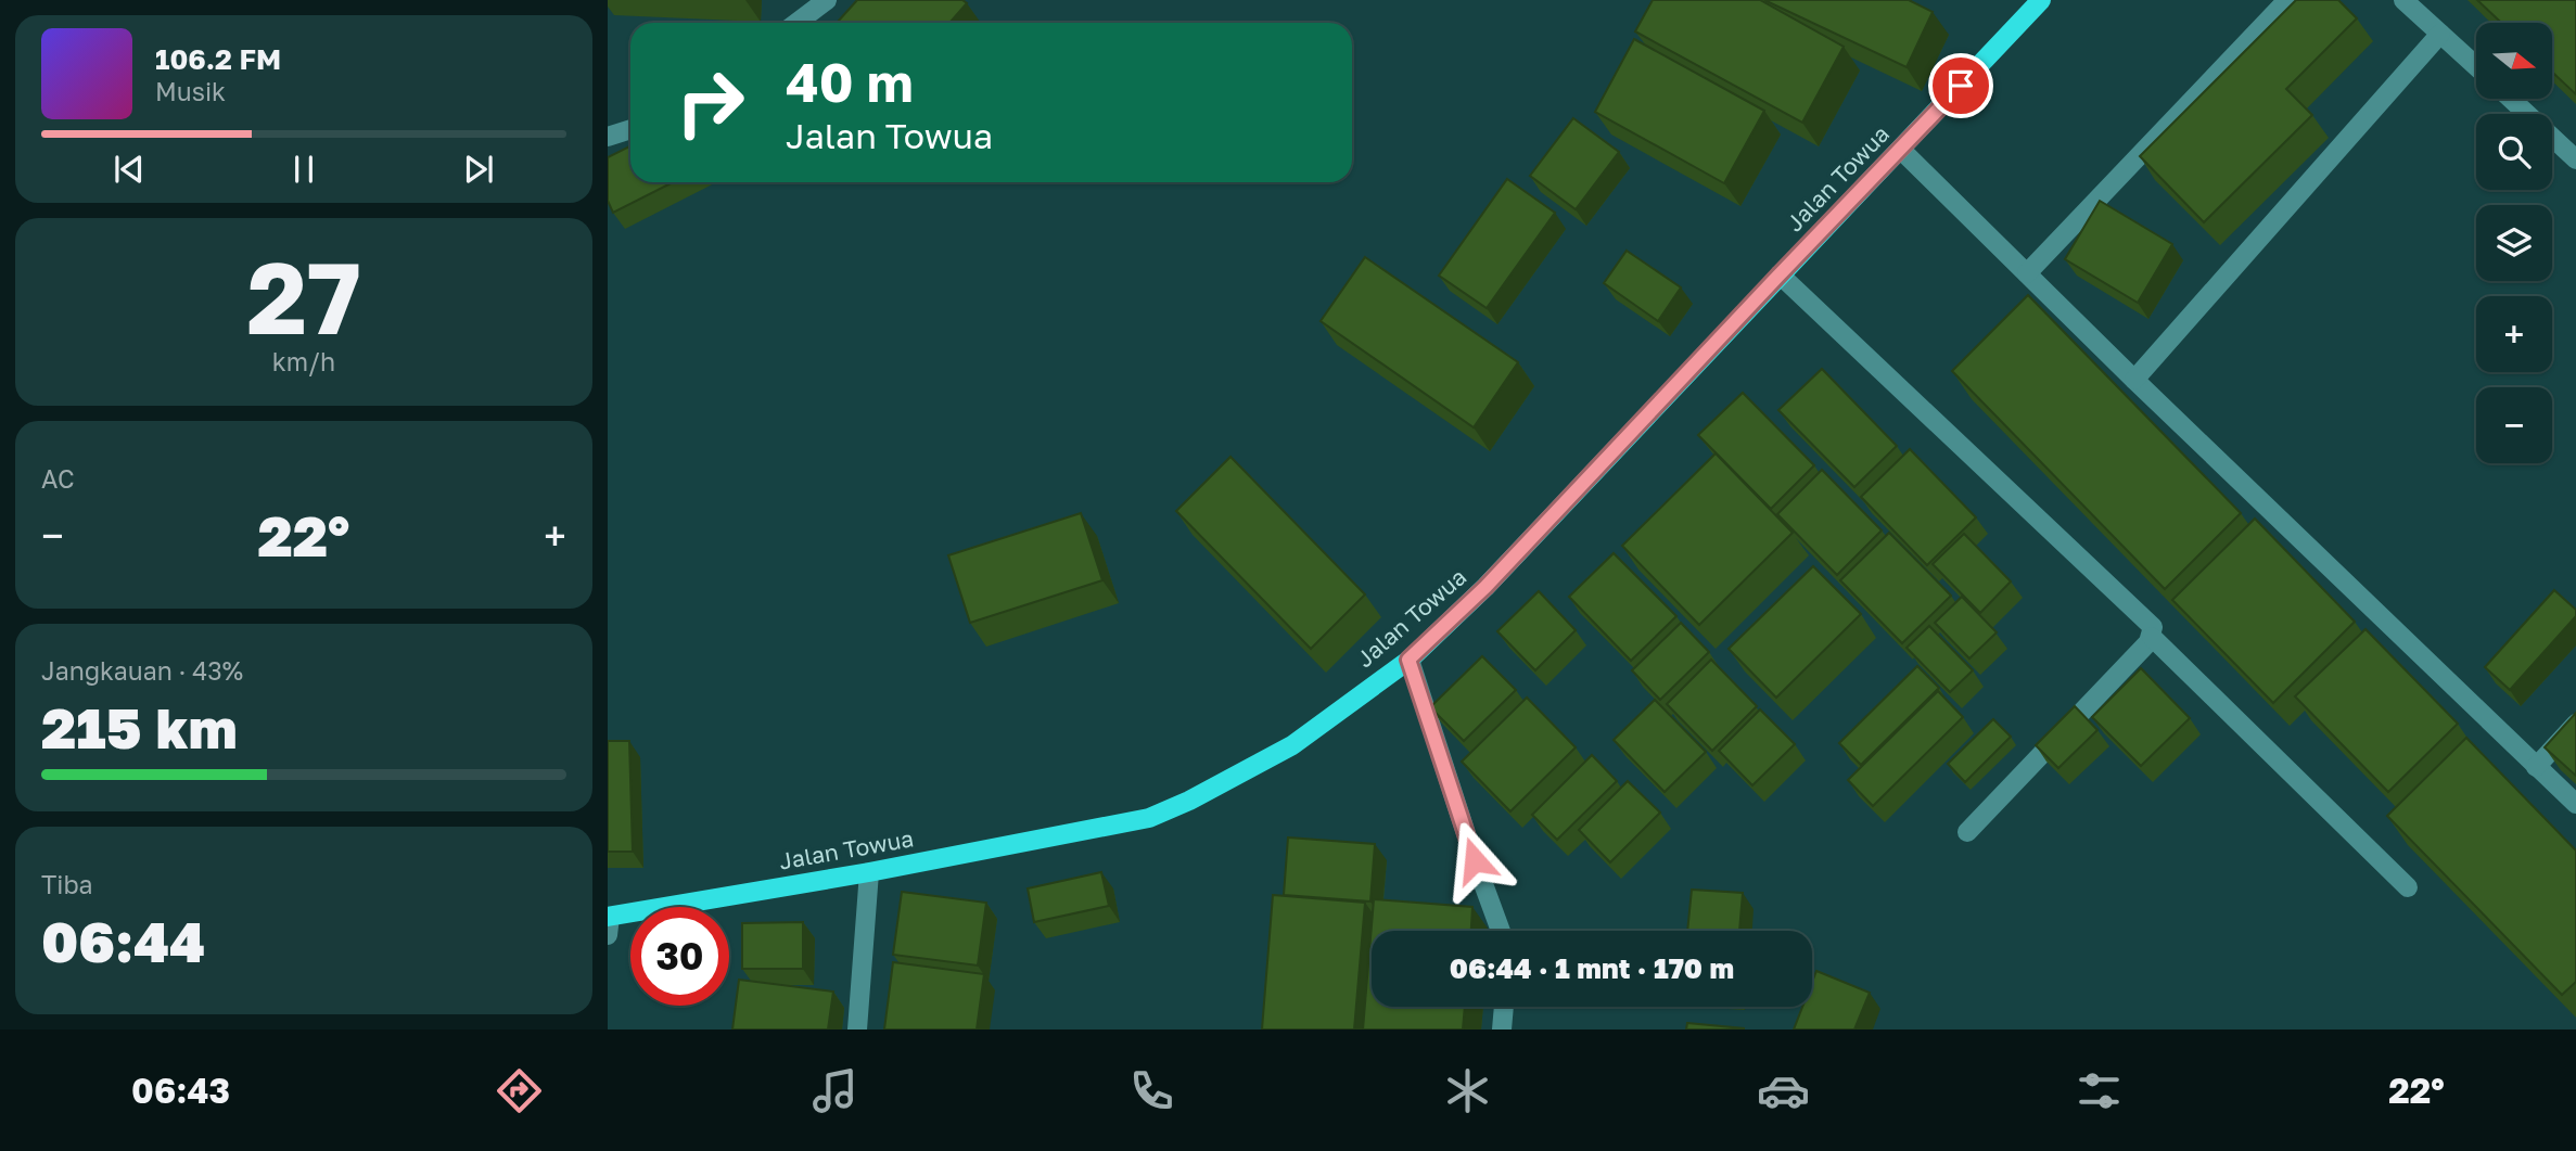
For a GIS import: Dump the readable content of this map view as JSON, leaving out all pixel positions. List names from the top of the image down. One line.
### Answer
{"streets":{"main road":["Jalan Towua"]},"north":"right","page":{"map_buttons":["+","−"],"turn":["40 m","Jalan Towua"],"song":["106.2 FM","Musik"],"tile":[["27","km/h"],"AC",["Jangkauan · 43%","215 km"],["Tiba","06:44"]],"heat":["−","22°","+"],"limit":"30","trip":"06:44 · 1 mnt · 170 m","tabs":["06:43","22°"]}}
